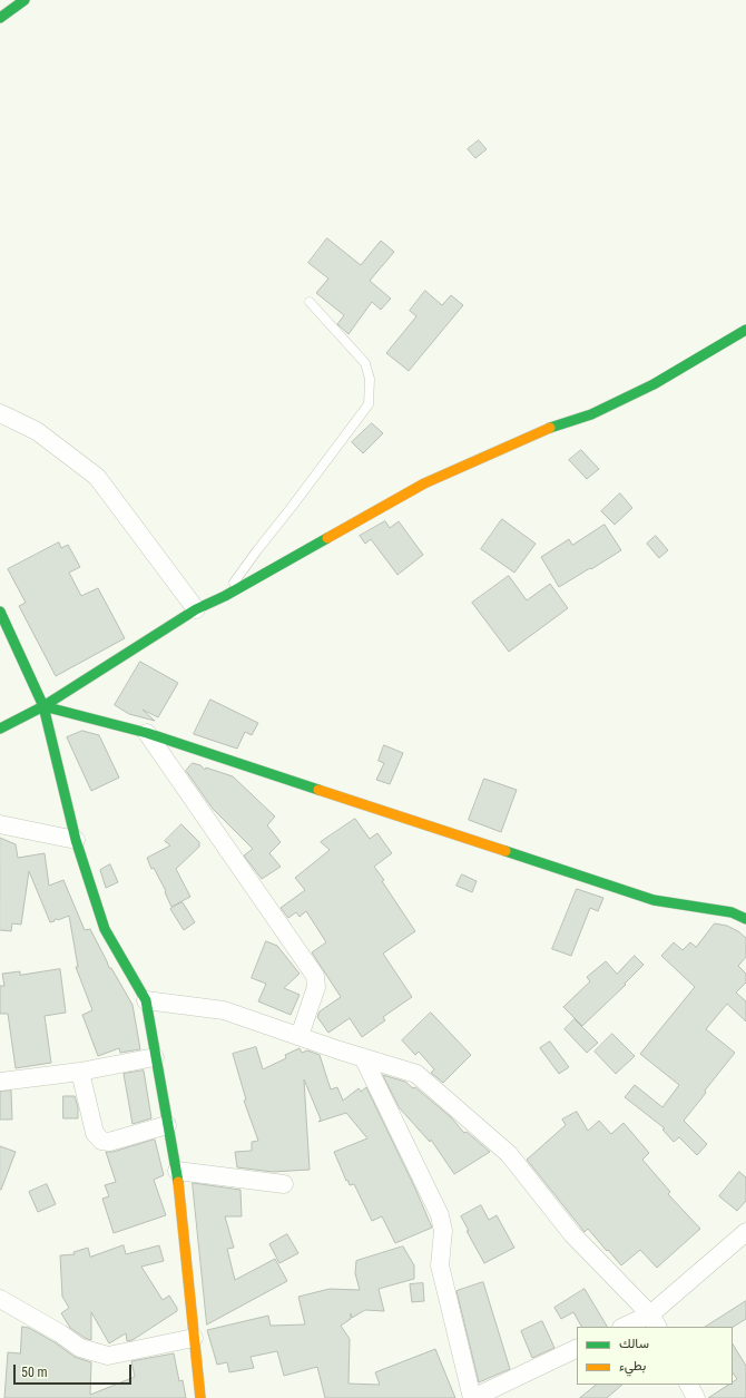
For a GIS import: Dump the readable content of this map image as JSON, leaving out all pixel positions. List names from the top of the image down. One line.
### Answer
{"legend":["سالك","بطيء"],"scale_bar":"50 m"}
